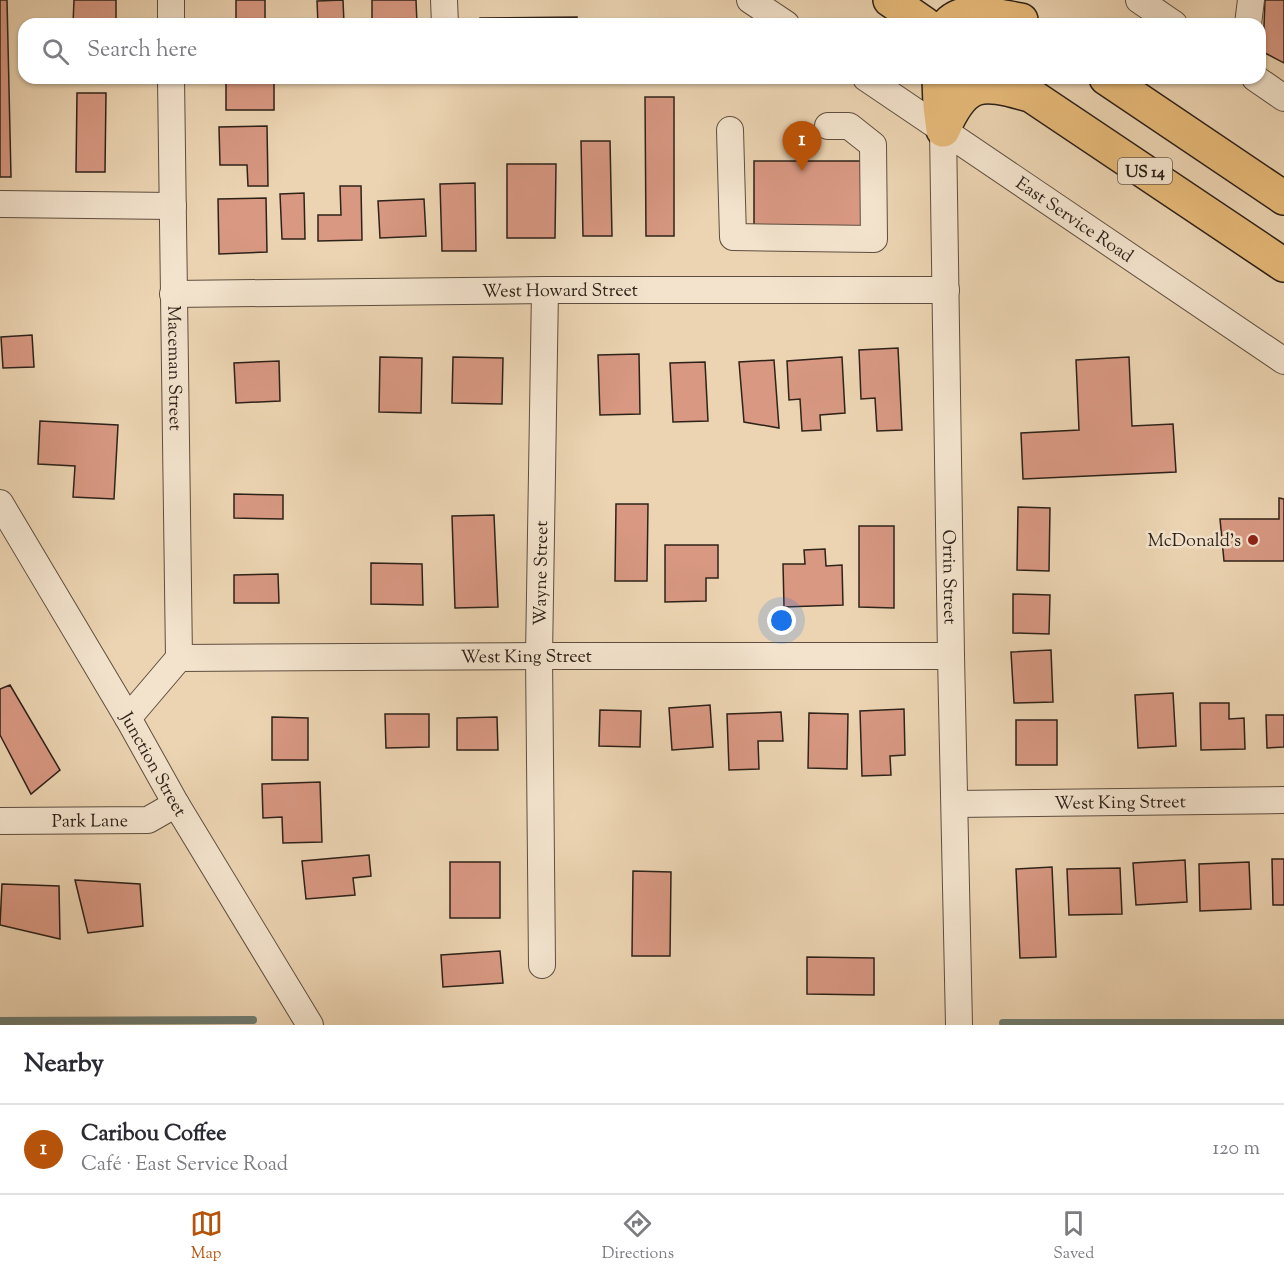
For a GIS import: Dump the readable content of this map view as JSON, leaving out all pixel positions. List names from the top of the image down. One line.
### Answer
{"streets":{"highway":["US 14"],"street":["East Service Road","West Howard Street","Maceman Street","Wayne Street","Orrin Street","West King Street","Junction Street","Park Lane"]},"crossings":[["East Service Road","Orrin Street"],["West Howard Street","Maceman Street"],["West Howard Street","Wayne Street"],["West Howard Street","Orrin Street"],["Maceman Street","West King Street"],["Wayne Street","West King Street"],["Orrin Street","West King Street"],["Junction Street","Park Lane"]],"places":["McDonald's"],"page":{"search":"Search here","pins":"1","heading":"Nearby","list":[{"mark":"1","name":"Caribou Coffee","note":"Café · East Service Road","value":"120 m"}],"nav":["Map","Directions","Saved"]}}
